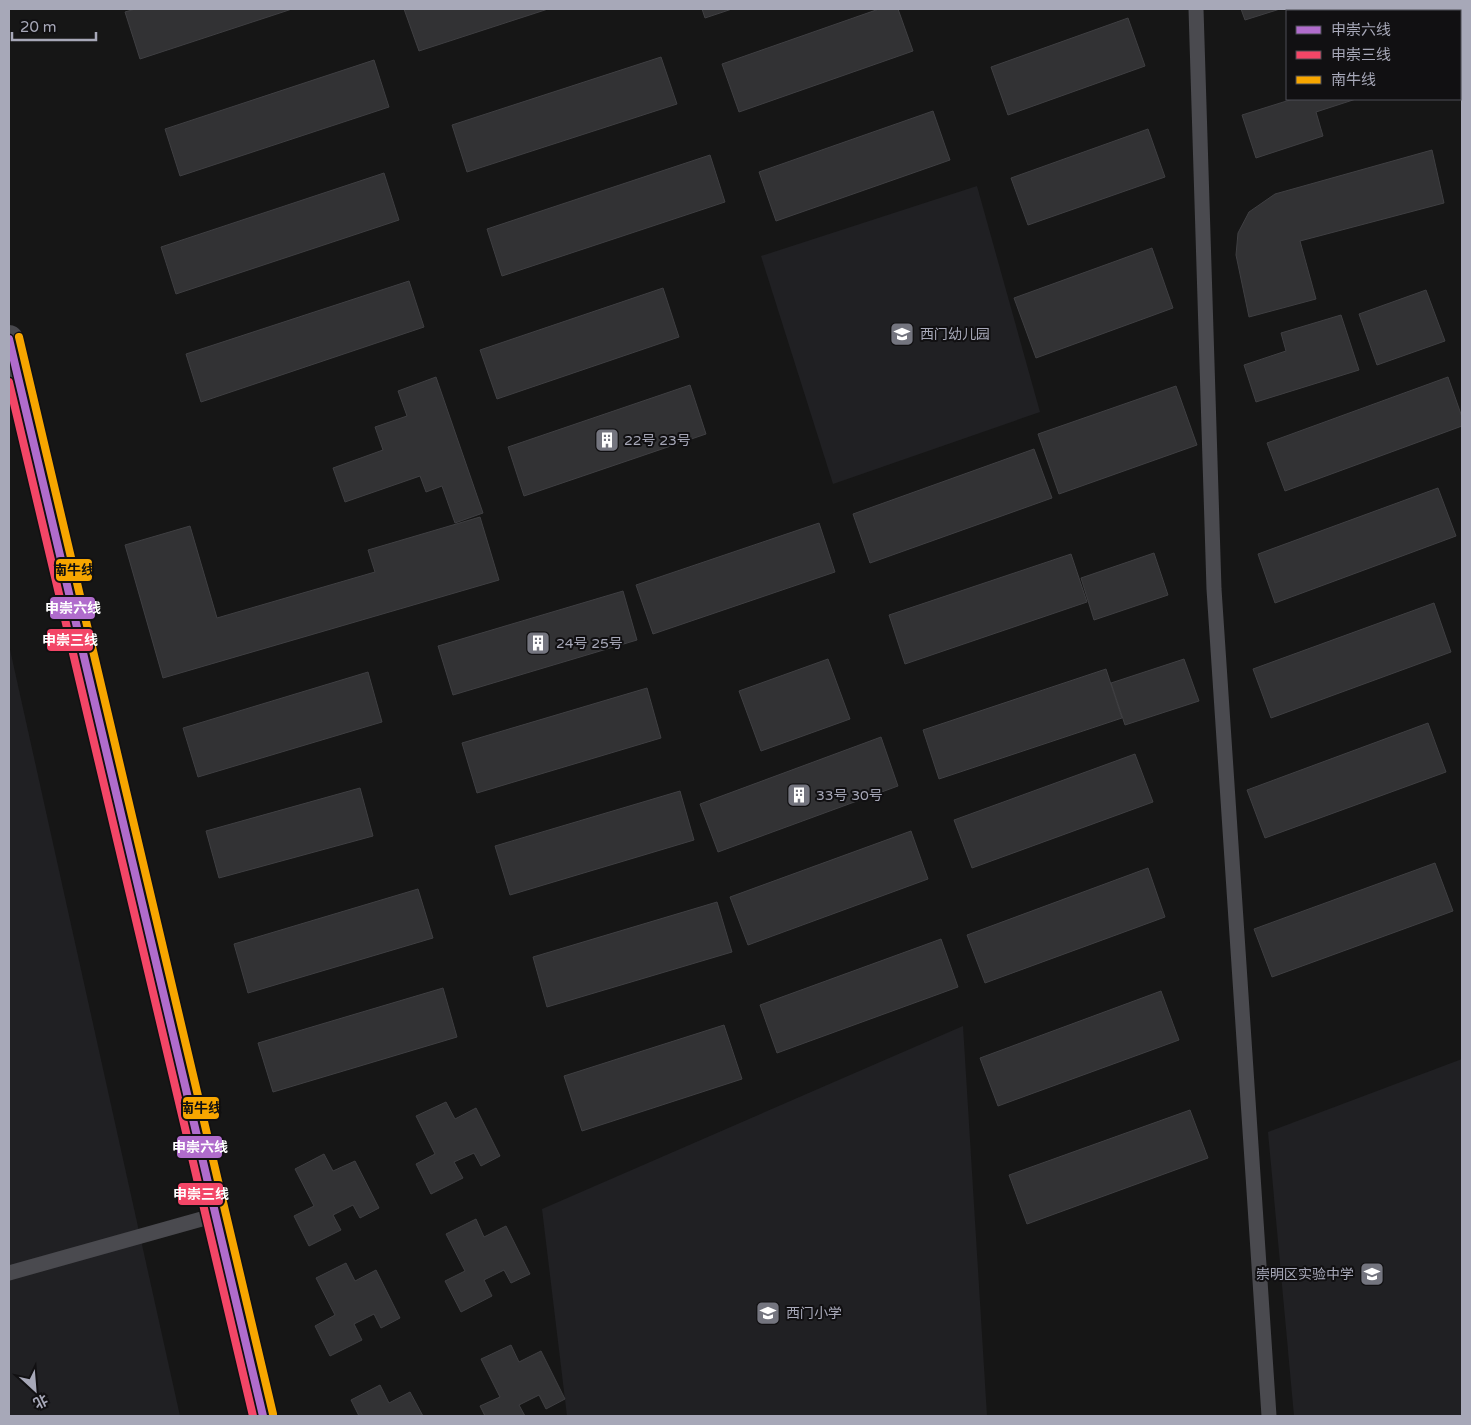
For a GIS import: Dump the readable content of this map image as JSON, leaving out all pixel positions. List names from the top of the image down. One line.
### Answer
{"places":{"school or university":["西门幼儿园","崇明区实验中学","西门小学"],"building":["22号 23号","24号 25号","33号 30号"]},"lines":["transit line 南牛线","transit line 申崇六线","transit line 申崇三线"],"legend":["申崇六线","申崇三线","南牛线"],"scale_bar":"20 m","north":"bottom right"}
